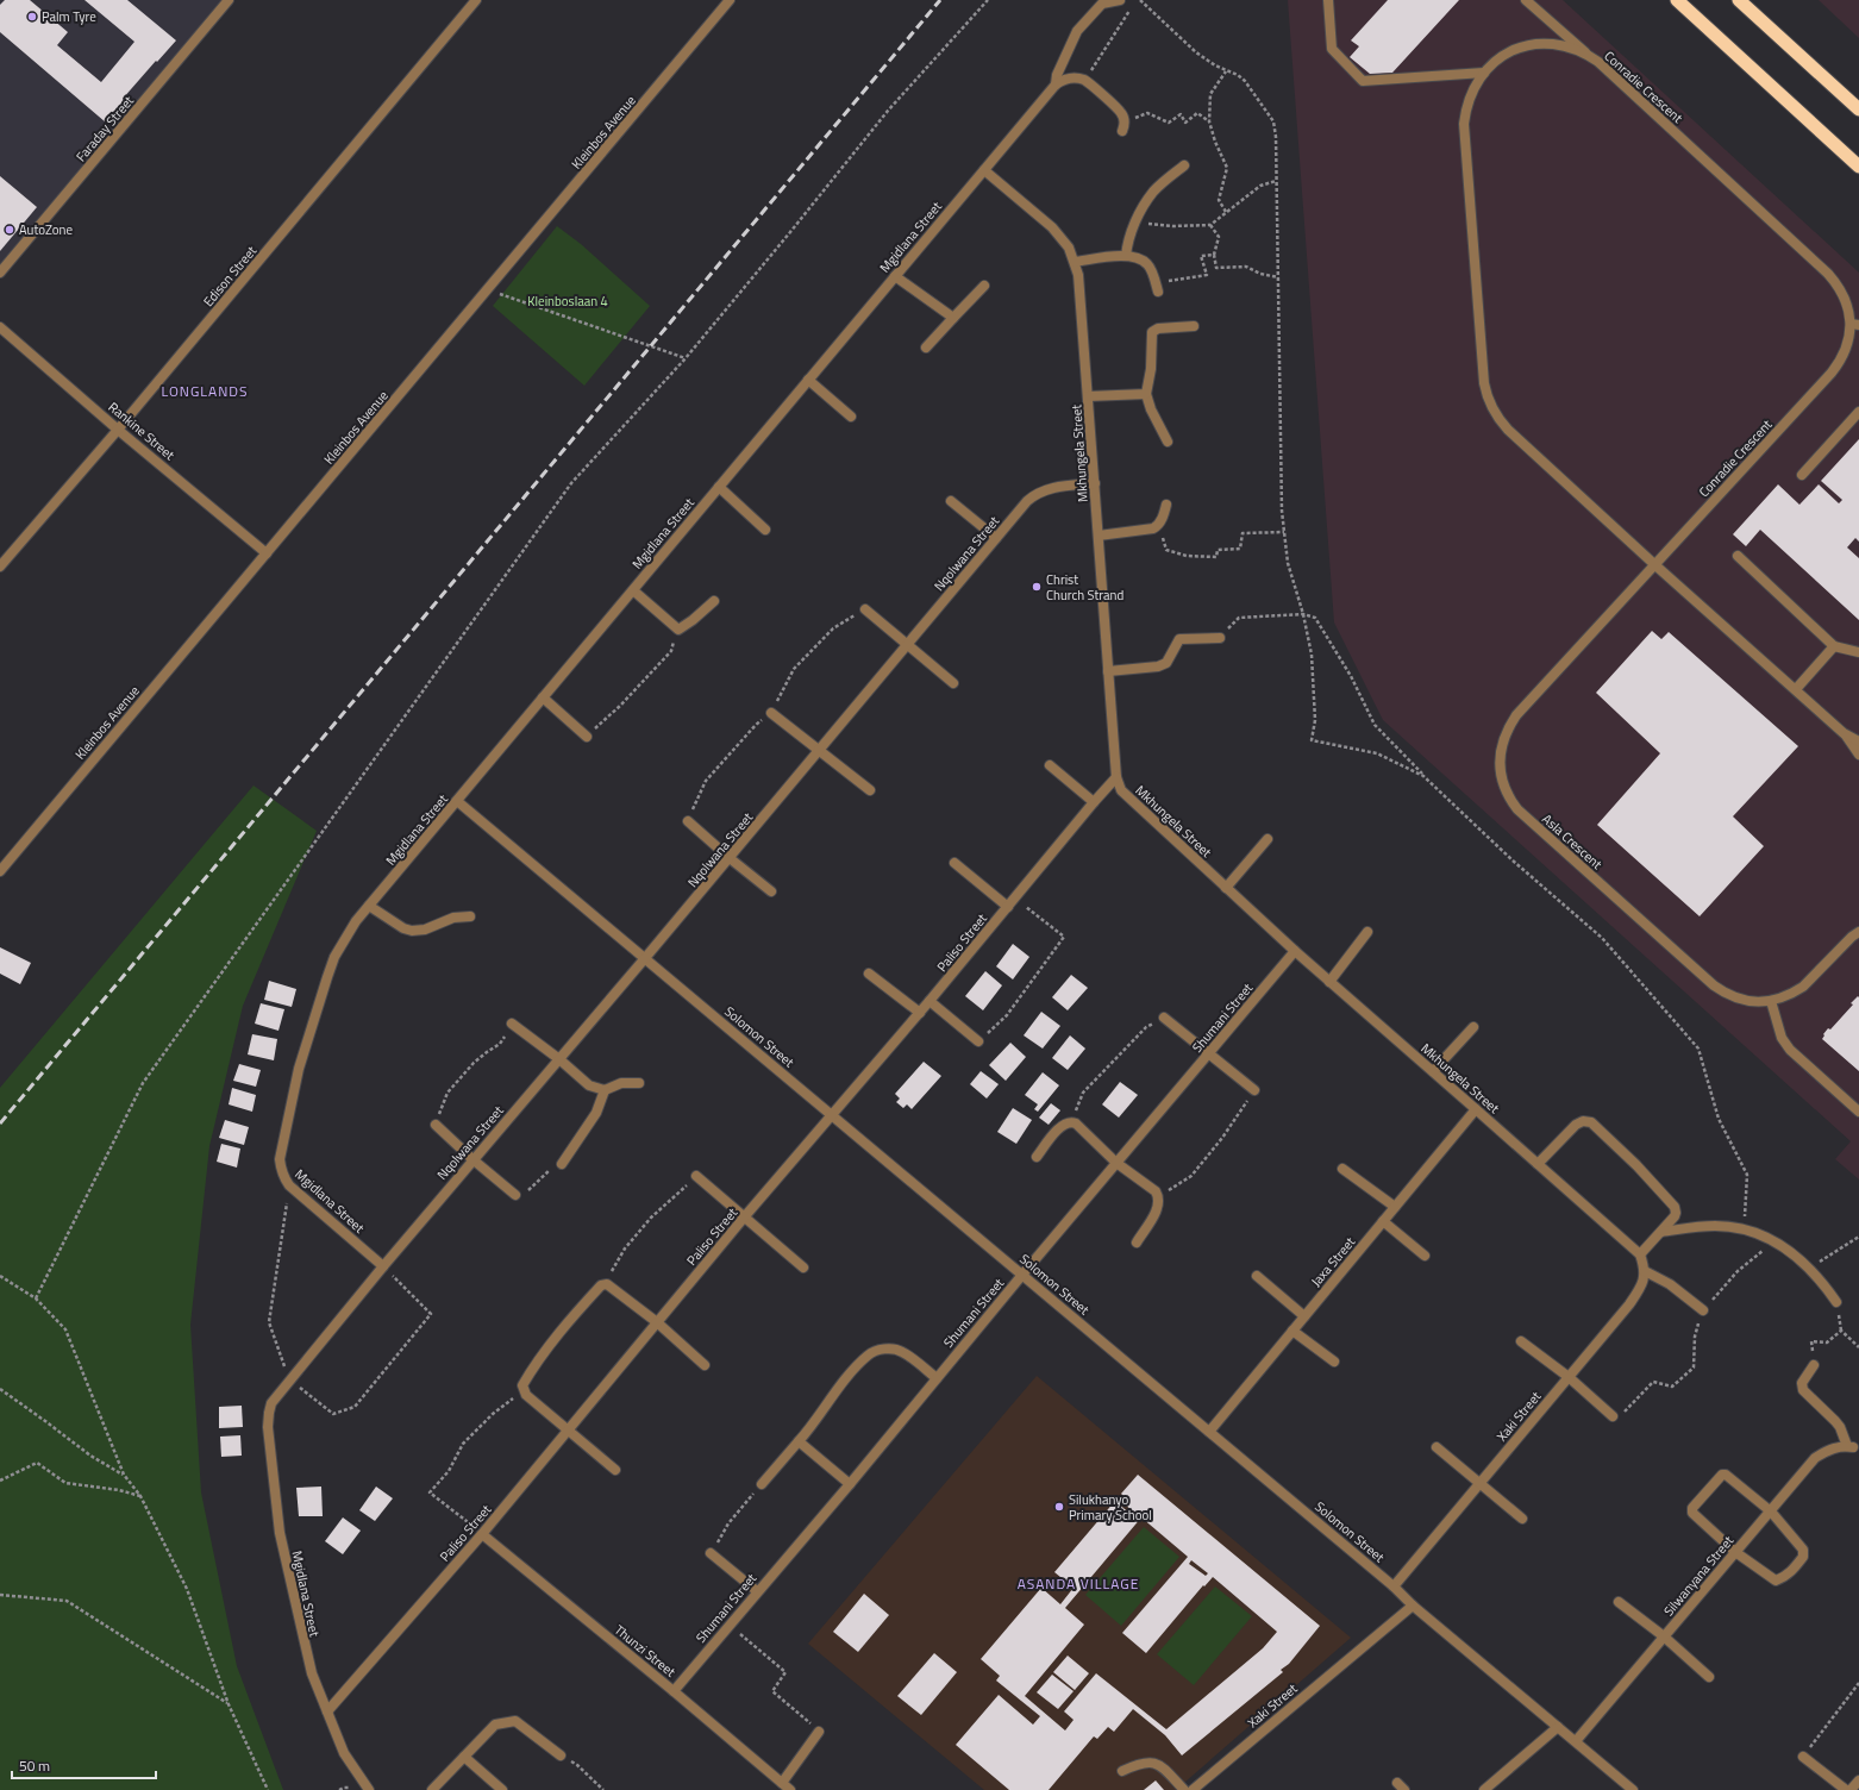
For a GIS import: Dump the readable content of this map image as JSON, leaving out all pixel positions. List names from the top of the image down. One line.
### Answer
{"streets":{"street":["Conradie Crescent","Faraday Street","Kleinbos Avenue","Mgidlana Street","Edison Street","Rankine Street","Mkhungela Street","Nqolwana Street","Asla Crescent","Paliso Street","Shumani Street","Solomon Street","Jaxa Street","Xaki Street","Silwanyana Street","Thunzi Street"]},"crossings":[["Conradie Crescent","Asla Crescent"],["Kleinbos Avenue","Rankine Street"],["Mgidlana Street","Mkhungela Street"],["Mgidlana Street","Nqolwana Street"],["Mgidlana Street","Paliso Street"],["Mgidlana Street","Solomon Street"],["Edison Street","Rankine Street"],["Mkhungela Street","Nqolwana Street"],["Mkhungela Street","Paliso Street"],["Mkhungela Street","Shumani Street"],["Mkhungela Street","Jaxa Street"],["Nqolwana Street","Solomon Street"],["Paliso Street","Solomon Street"],["Paliso Street","Thunzi Street"],["Shumani Street","Solomon Street"],["Shumani Street","Thunzi Street"],["Solomon Street","Jaxa Street"],["Solomon Street","Xaki Street"],["Solomon Street","Silwanyana Street"]],"districts":["LONGLANDS","ASANDA VILLAGE"],"parks":["Kleinboslaan 4"],"places":["Palm Tyre","AutoZone","Christ Church Strand","Silukhanyo Primary School"],"scale_bar":"50 m"}
